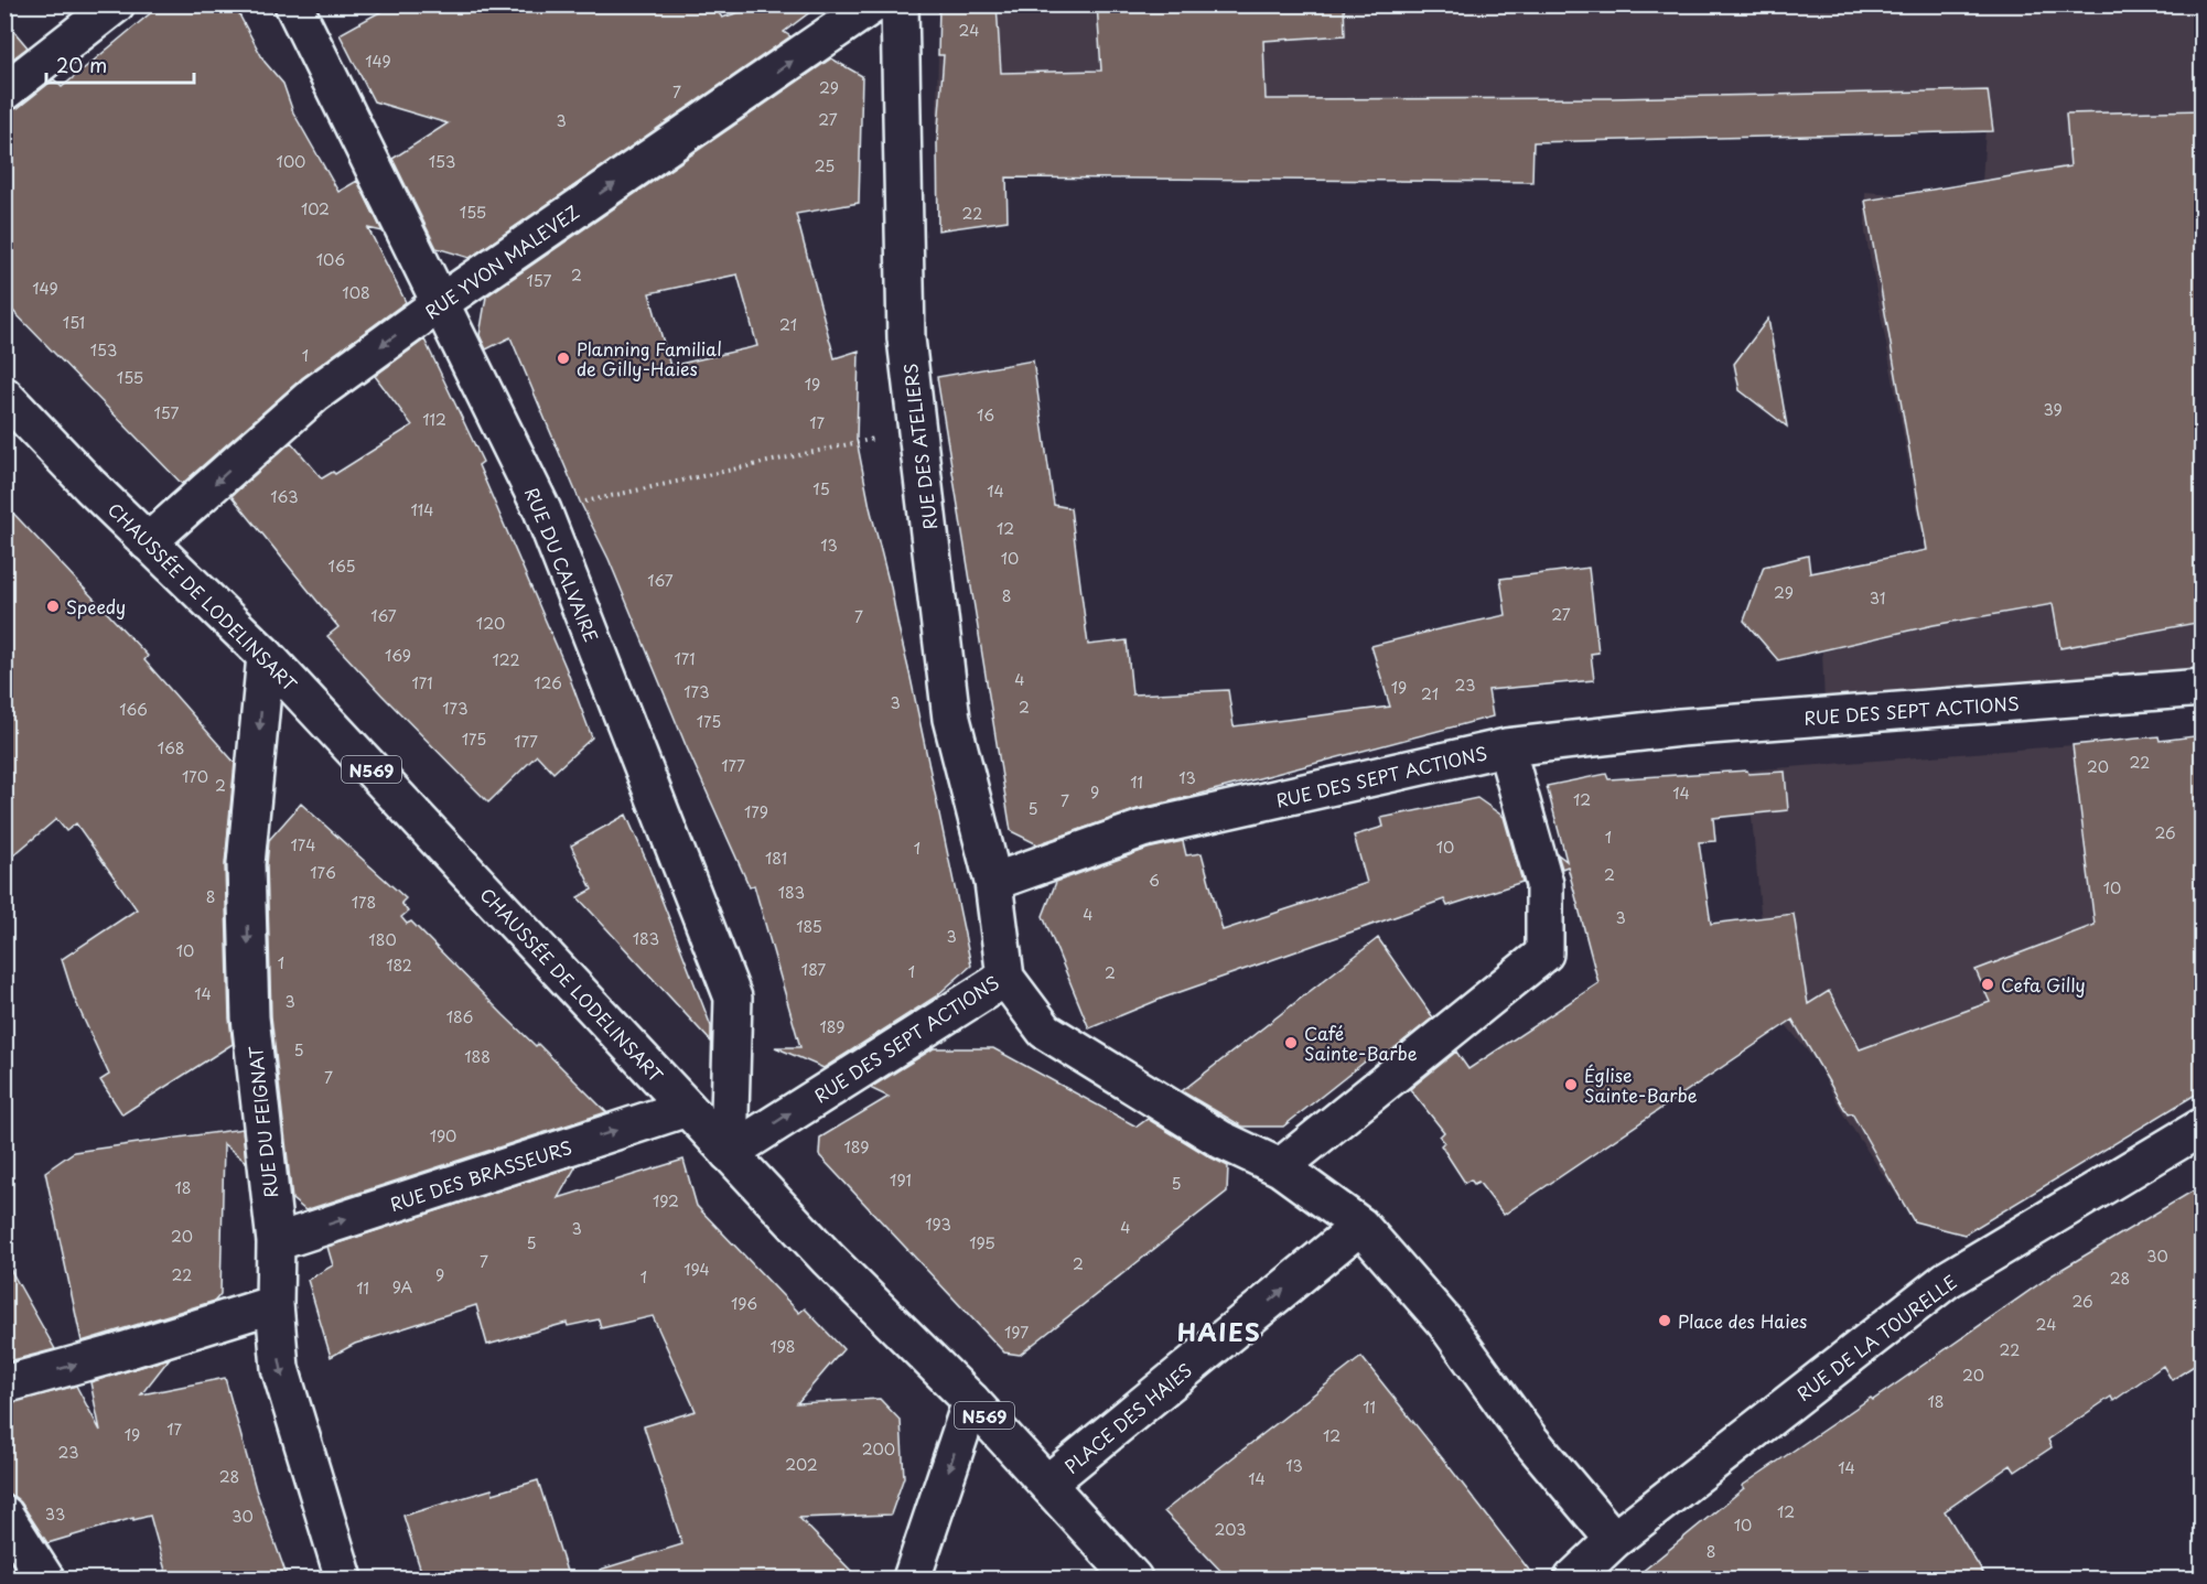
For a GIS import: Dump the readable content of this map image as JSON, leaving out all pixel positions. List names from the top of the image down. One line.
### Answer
{"streets":{"street":["RUE YVON MALEVEZ","RUE DES ATELIERS","RUE DU CALVAIRE","CHAUSSÉE DE LODELINSART","RUE DES SEPT ACTIONS","N569","RUE DU FEIGNAT","RUE DES BRASSEURS","RUE DE LA TOURELLE","PLACE DES HAIES"]},"crossings":[["RUE YVON MALEVEZ","RUE DU CALVAIRE"],["RUE YVON MALEVEZ","CHAUSSÉE DE LODELINSART"],["RUE DES ATELIERS","RUE DES SEPT ACTIONS"],["RUE DU CALVAIRE","CHAUSSÉE DE LODELINSART"],["RUE DU CALVAIRE","RUE DES SEPT ACTIONS"],["CHAUSSÉE DE LODELINSART","RUE DES SEPT ACTIONS"],["CHAUSSÉE DE LODELINSART","RUE DU FEIGNAT"],["CHAUSSÉE DE LODELINSART","RUE DES BRASSEURS"],["CHAUSSÉE DE LODELINSART","PLACE DES HAIES"],["RUE DU FEIGNAT","RUE DES BRASSEURS"]],"one_way":["RUE DU FEIGNAT","RUE DES BRASSEURS","PLACE DES HAIES"],"districts":["HAIES"],"places":["Planning Familial de Gilly-Haies","Speedy","Cefa Gilly","Café Sainte-Barbe","Église Sainte-Barbe","Place des Haies"],"house_numbers":["24","149","29","7","27","3","100","153","25","102","155","22","106","2","157","149","108","151","21","153","1","155","19","39","157","16","112","17","15","14","163","114","12","13","10","165","167","29","8","31","27","167","7","120","169","171","122","4","171","126","23","19","173","21","3","2","173","166","175","175","177","168","22","177","20","170","13","11","2","9","14","12","7","5","179","26","1","174","10","1","181","176","2","6","10","183","8","178","4","3","185","3","183","180","10","1","182","187","1","2","14","3","186","189","5","188","7","190","189","191","5","18","192","193","4","3","20","5","195","30","7","2","194","22","9","1","28","9A","11","26","196","24","197","198","22","20","18","11","17","19","12","200","23","202","13","14","28","14","12","33","30","10","203","8"],"scale_bar":"20 m"}
